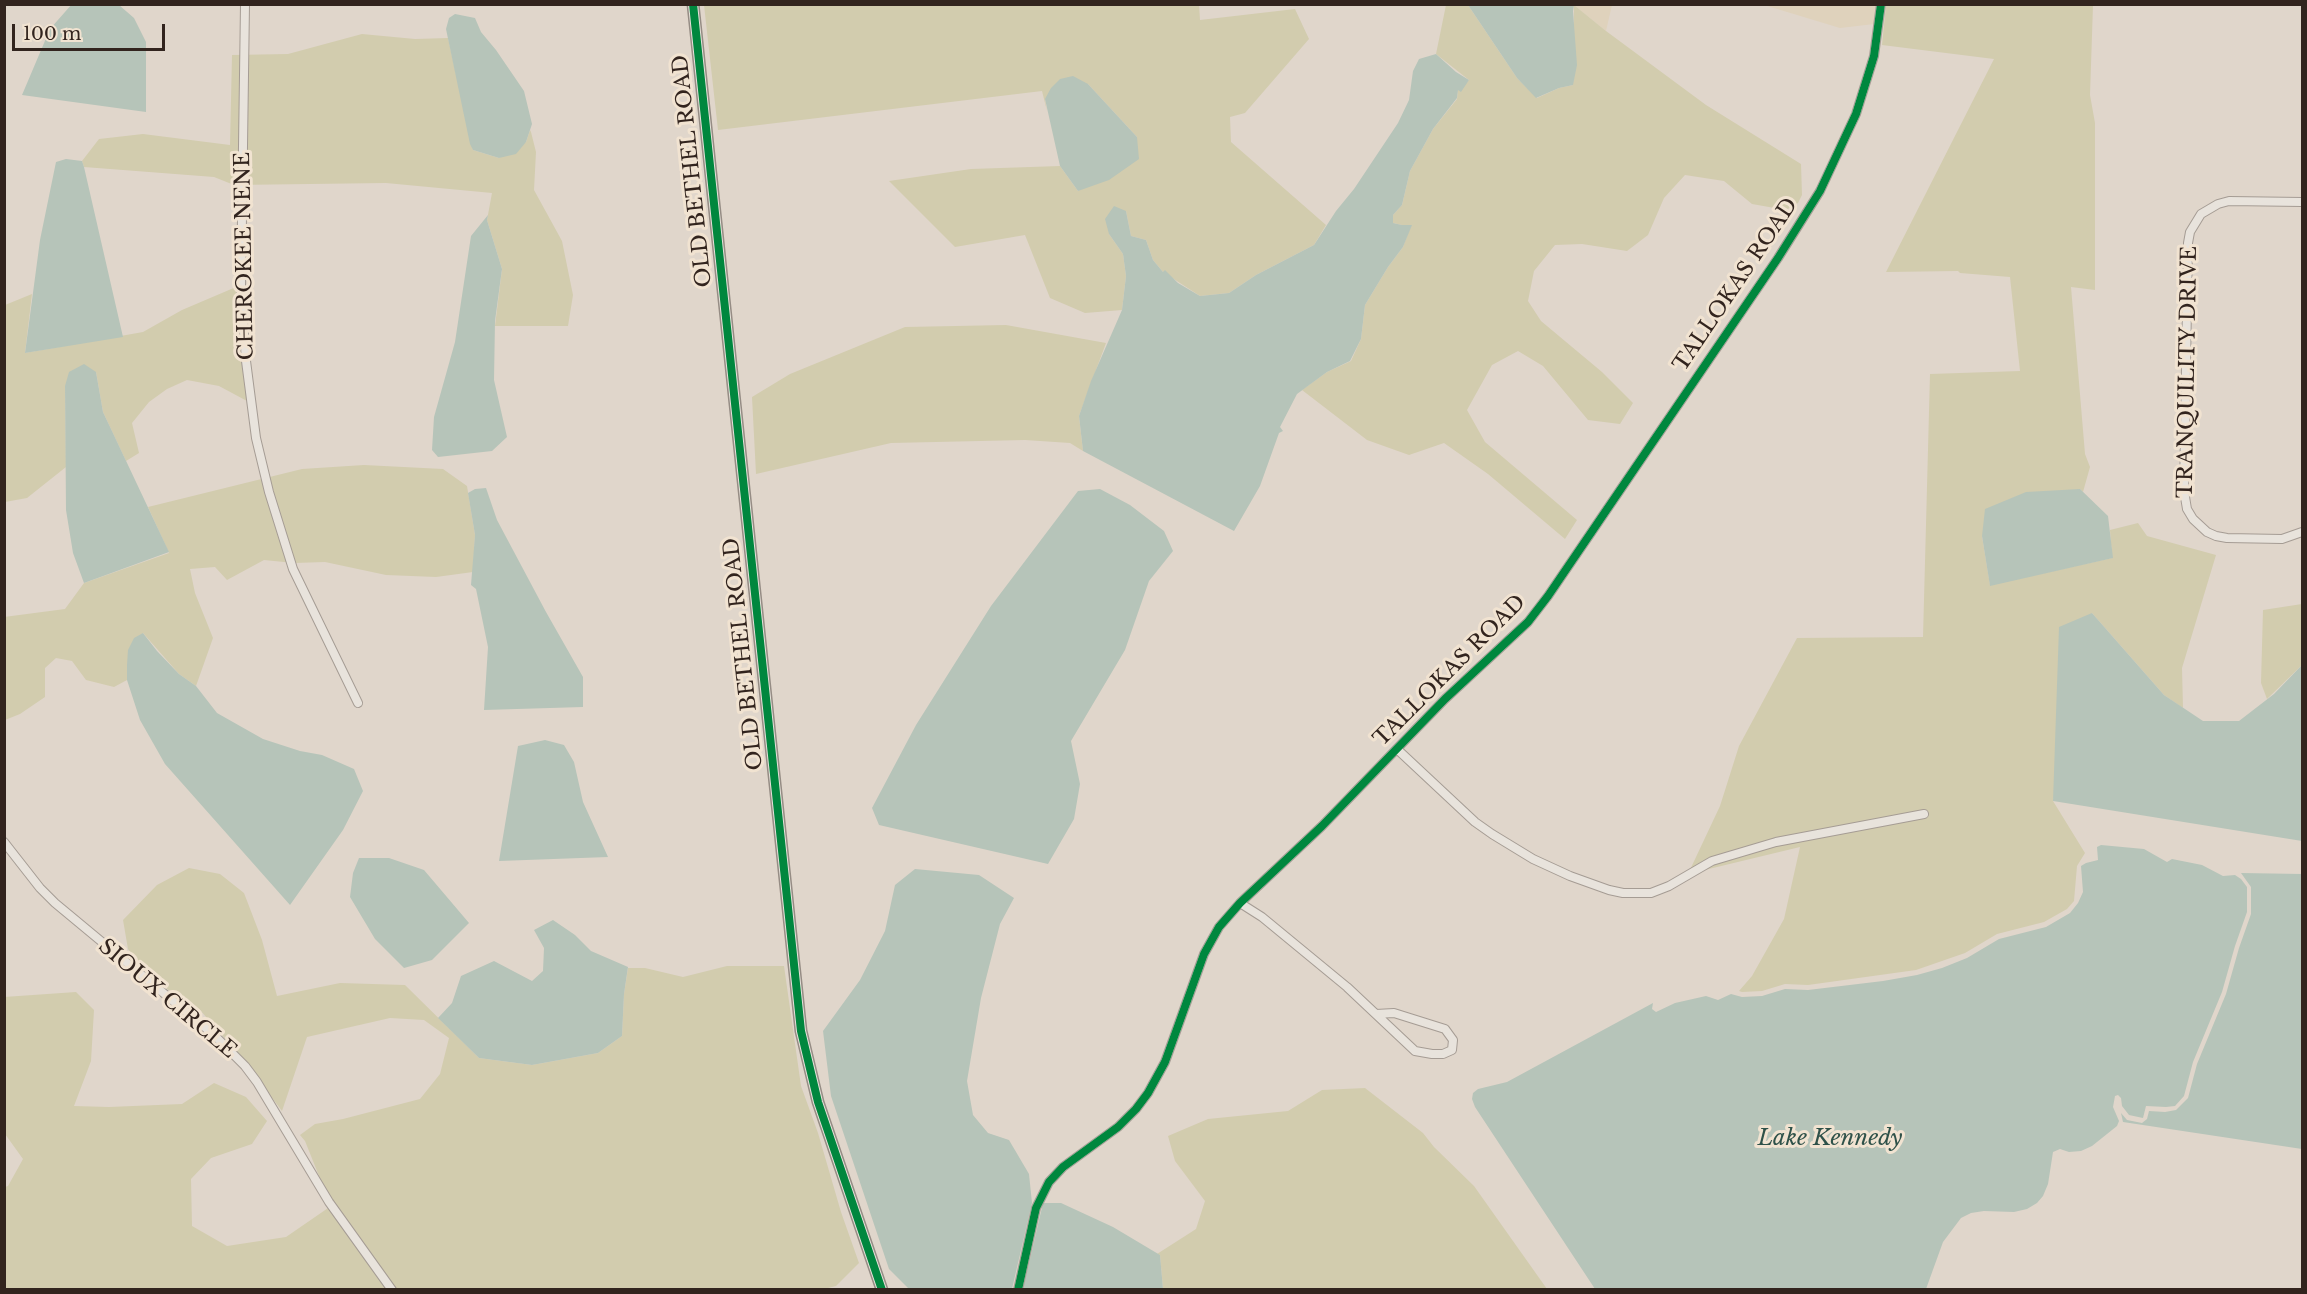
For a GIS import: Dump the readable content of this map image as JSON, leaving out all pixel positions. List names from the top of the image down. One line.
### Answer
{"streets":{"street":["OLD BETHEL ROAD","CHEROKEE NENE","TALLOKAS ROAD","TRANQUILITY DRIVE","SIOUX CIRCLE"]},"water":["Lake Kennedy"],"scale_bar":"100 m"}
